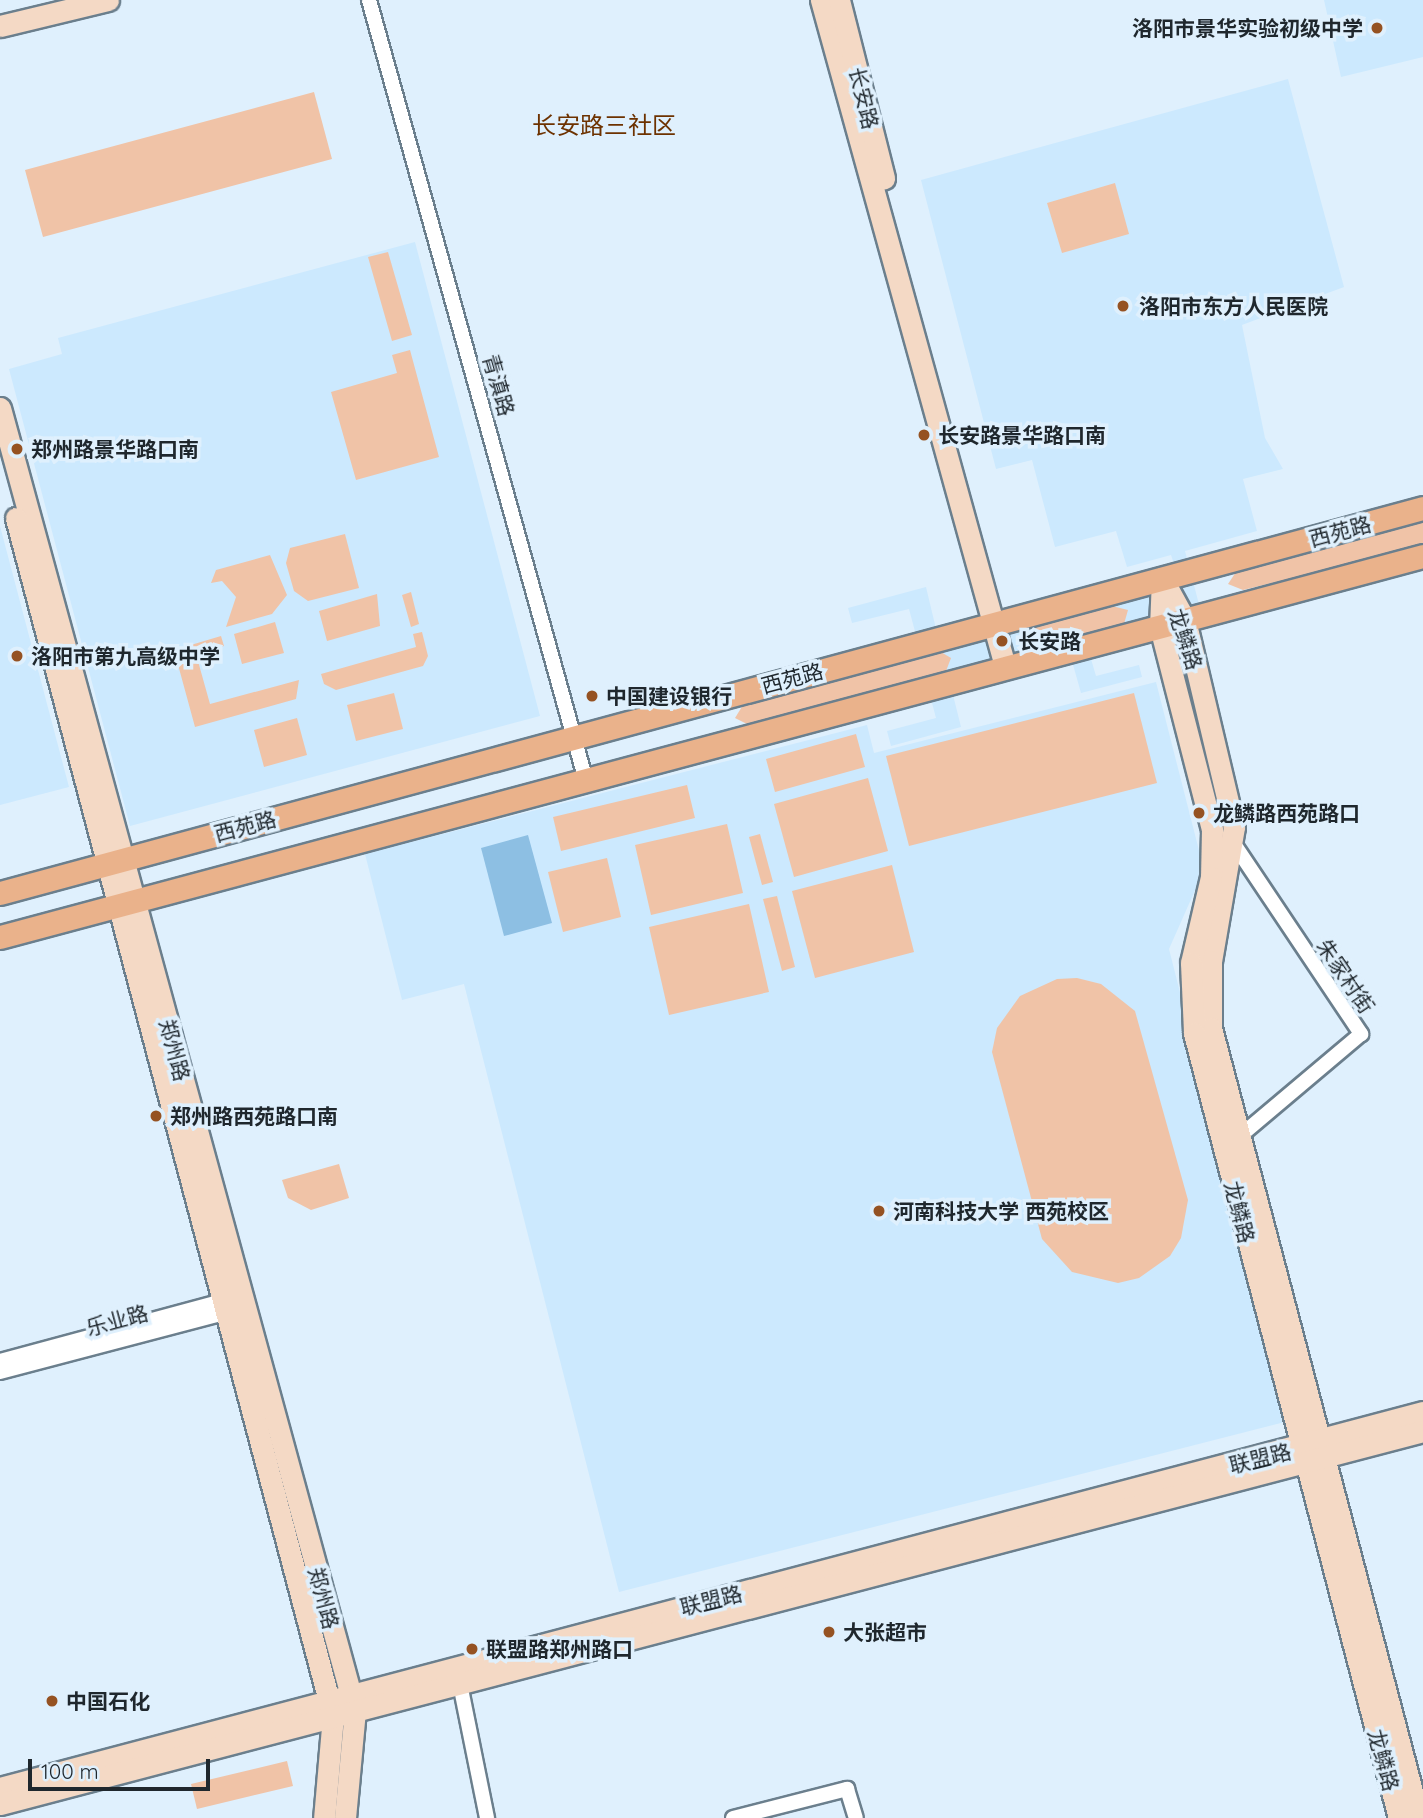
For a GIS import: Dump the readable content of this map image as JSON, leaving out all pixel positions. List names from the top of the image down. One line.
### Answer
{"streets":{"main road":["长安路","西苑路","龙鳞路","郑州路","联盟路"],"street":["青滇路","朱家村街","乐业路"]},"crossings":[["长安路","西苑路"],["青滇路","西苑路"],["西苑路","龙鳞路"],["西苑路","郑州路"],["龙鳞路","朱家村街"],["龙鳞路","联盟路"],["郑州路","乐业路"],["郑州路","联盟路"]],"districts":["长安路三社区"],"places":["洛阳市景华实验初级中学","洛阳市东方人民医院","长安路景华路口南","郑州路景华路口南","长安路","洛阳市第九高级中学","中国建设银行","龙鳞路西苑路口","郑州路西苑路口南","河南科技大学 西苑校区","大张超市","联盟路郑州路口","中国石化"],"scale_bar":"100 m"}
